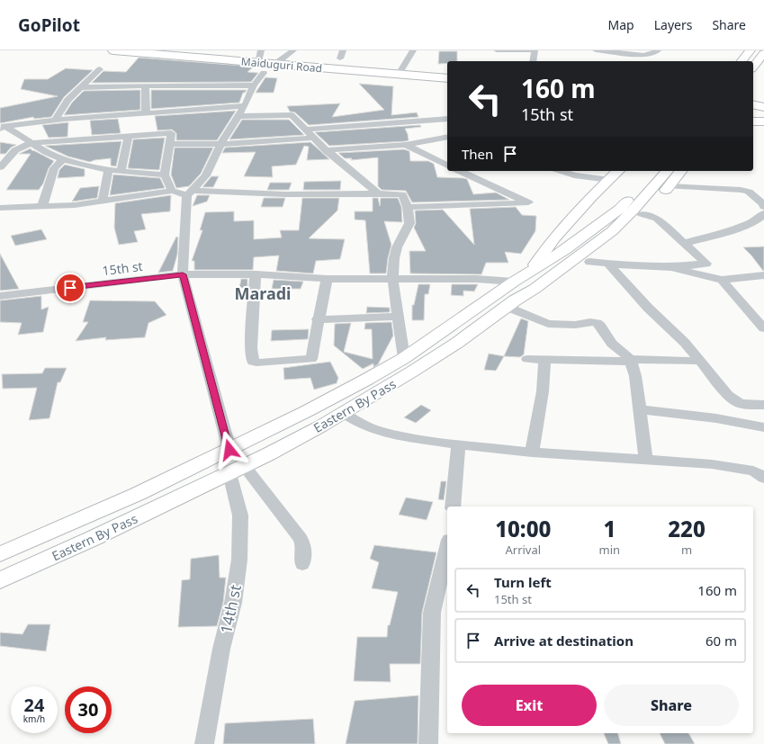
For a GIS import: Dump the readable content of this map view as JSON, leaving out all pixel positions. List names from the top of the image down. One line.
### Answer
{"streets":{"highway":["Maiduguri Road"],"main road":["Eastern By Pass"],"street":["15th st","14th st"]},"crossings":[["15th st","Eastern By Pass"],["Eastern By Pass","14th st"]],"districts":["Maradi"],"page":{"header":"GoPilot","nav":["Map","Layers","Share"],"turn":["160 m","15th st"],"then":"Then","eta":["10:00","Arrival","1","min","220","m"],"list":[{"name":"Turn left","note":"15th st","value":"160 m"},{"name":"Arrive at destination","value":"60 m"}],"buttons":["Exit","Share"],"speed":"24 km/h","limit":"30"}}
